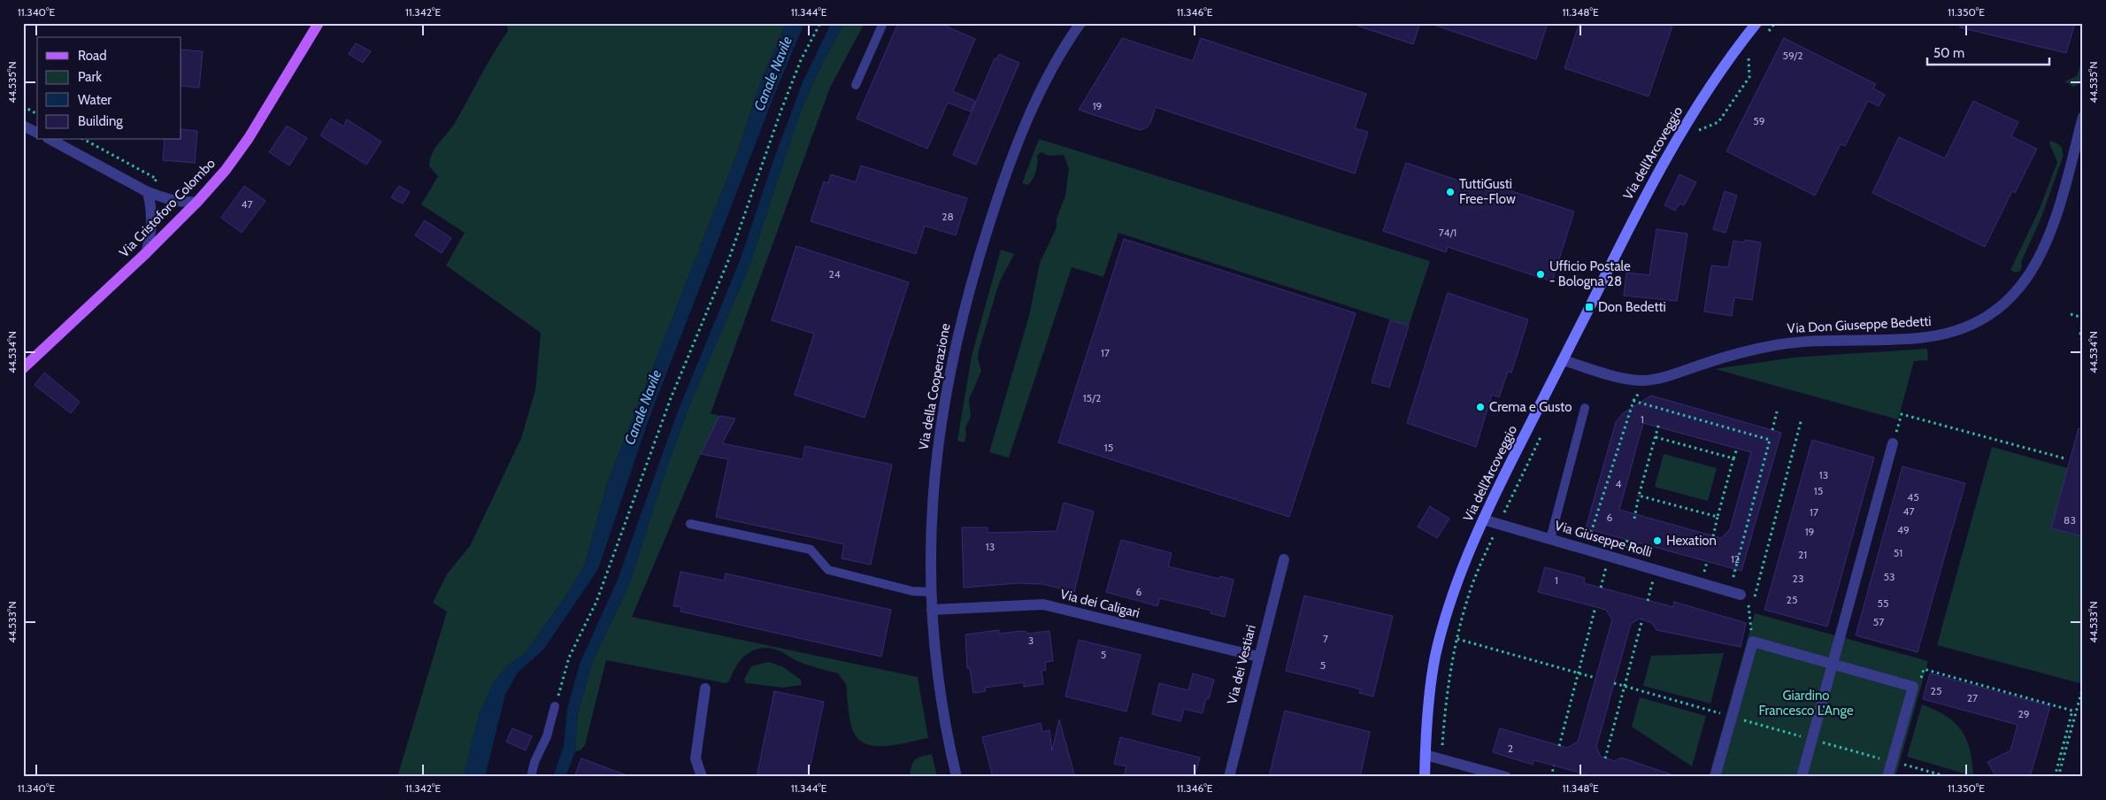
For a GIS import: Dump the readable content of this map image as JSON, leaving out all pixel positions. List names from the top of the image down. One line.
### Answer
{"streets":{"main road":["Via Cristoforo Colombo"],"street":["Via dell'Arcoveggio","Via Don Giuseppe Bedetti","Via della Cooperazione","Via Giuseppe Rolli","Via dei Caligari","Via dei Vestiari"]},"crossings":[["Via dell'Arcoveggio","Via Don Giuseppe Bedetti"],["Via dell'Arcoveggio","Via Giuseppe Rolli"],["Via della Cooperazione","Via dei Caligari"],["Via dei Caligari","Via dei Vestiari"]],"water":["Canale Navile"],"parks":["Giardino Francesco L'Ange"],"places":{"other":["TuttiGusti Free-Flow","Ufficio Postale - Bologna 28","Crema e Gusto","Hexation"],"transit":["Don Bedetti"]},"house_numbers":["59/2","19","59","47","28","74/1","24","17","15/2","1","15","13","4","15","45","47","17","6","83","49","19","13","51","21","12","53","23","1","6","25","55","57","7","3","5","5","25","27","29","2"],"legend":["Road","Park","Water","Building"],"scale_bar":"50 m","coordinates":["11.340°E","11.342°E","11.344°E","11.346°E","11.348°E","11.350°E","44.535°N","44.534°N","44.533°N"]}
